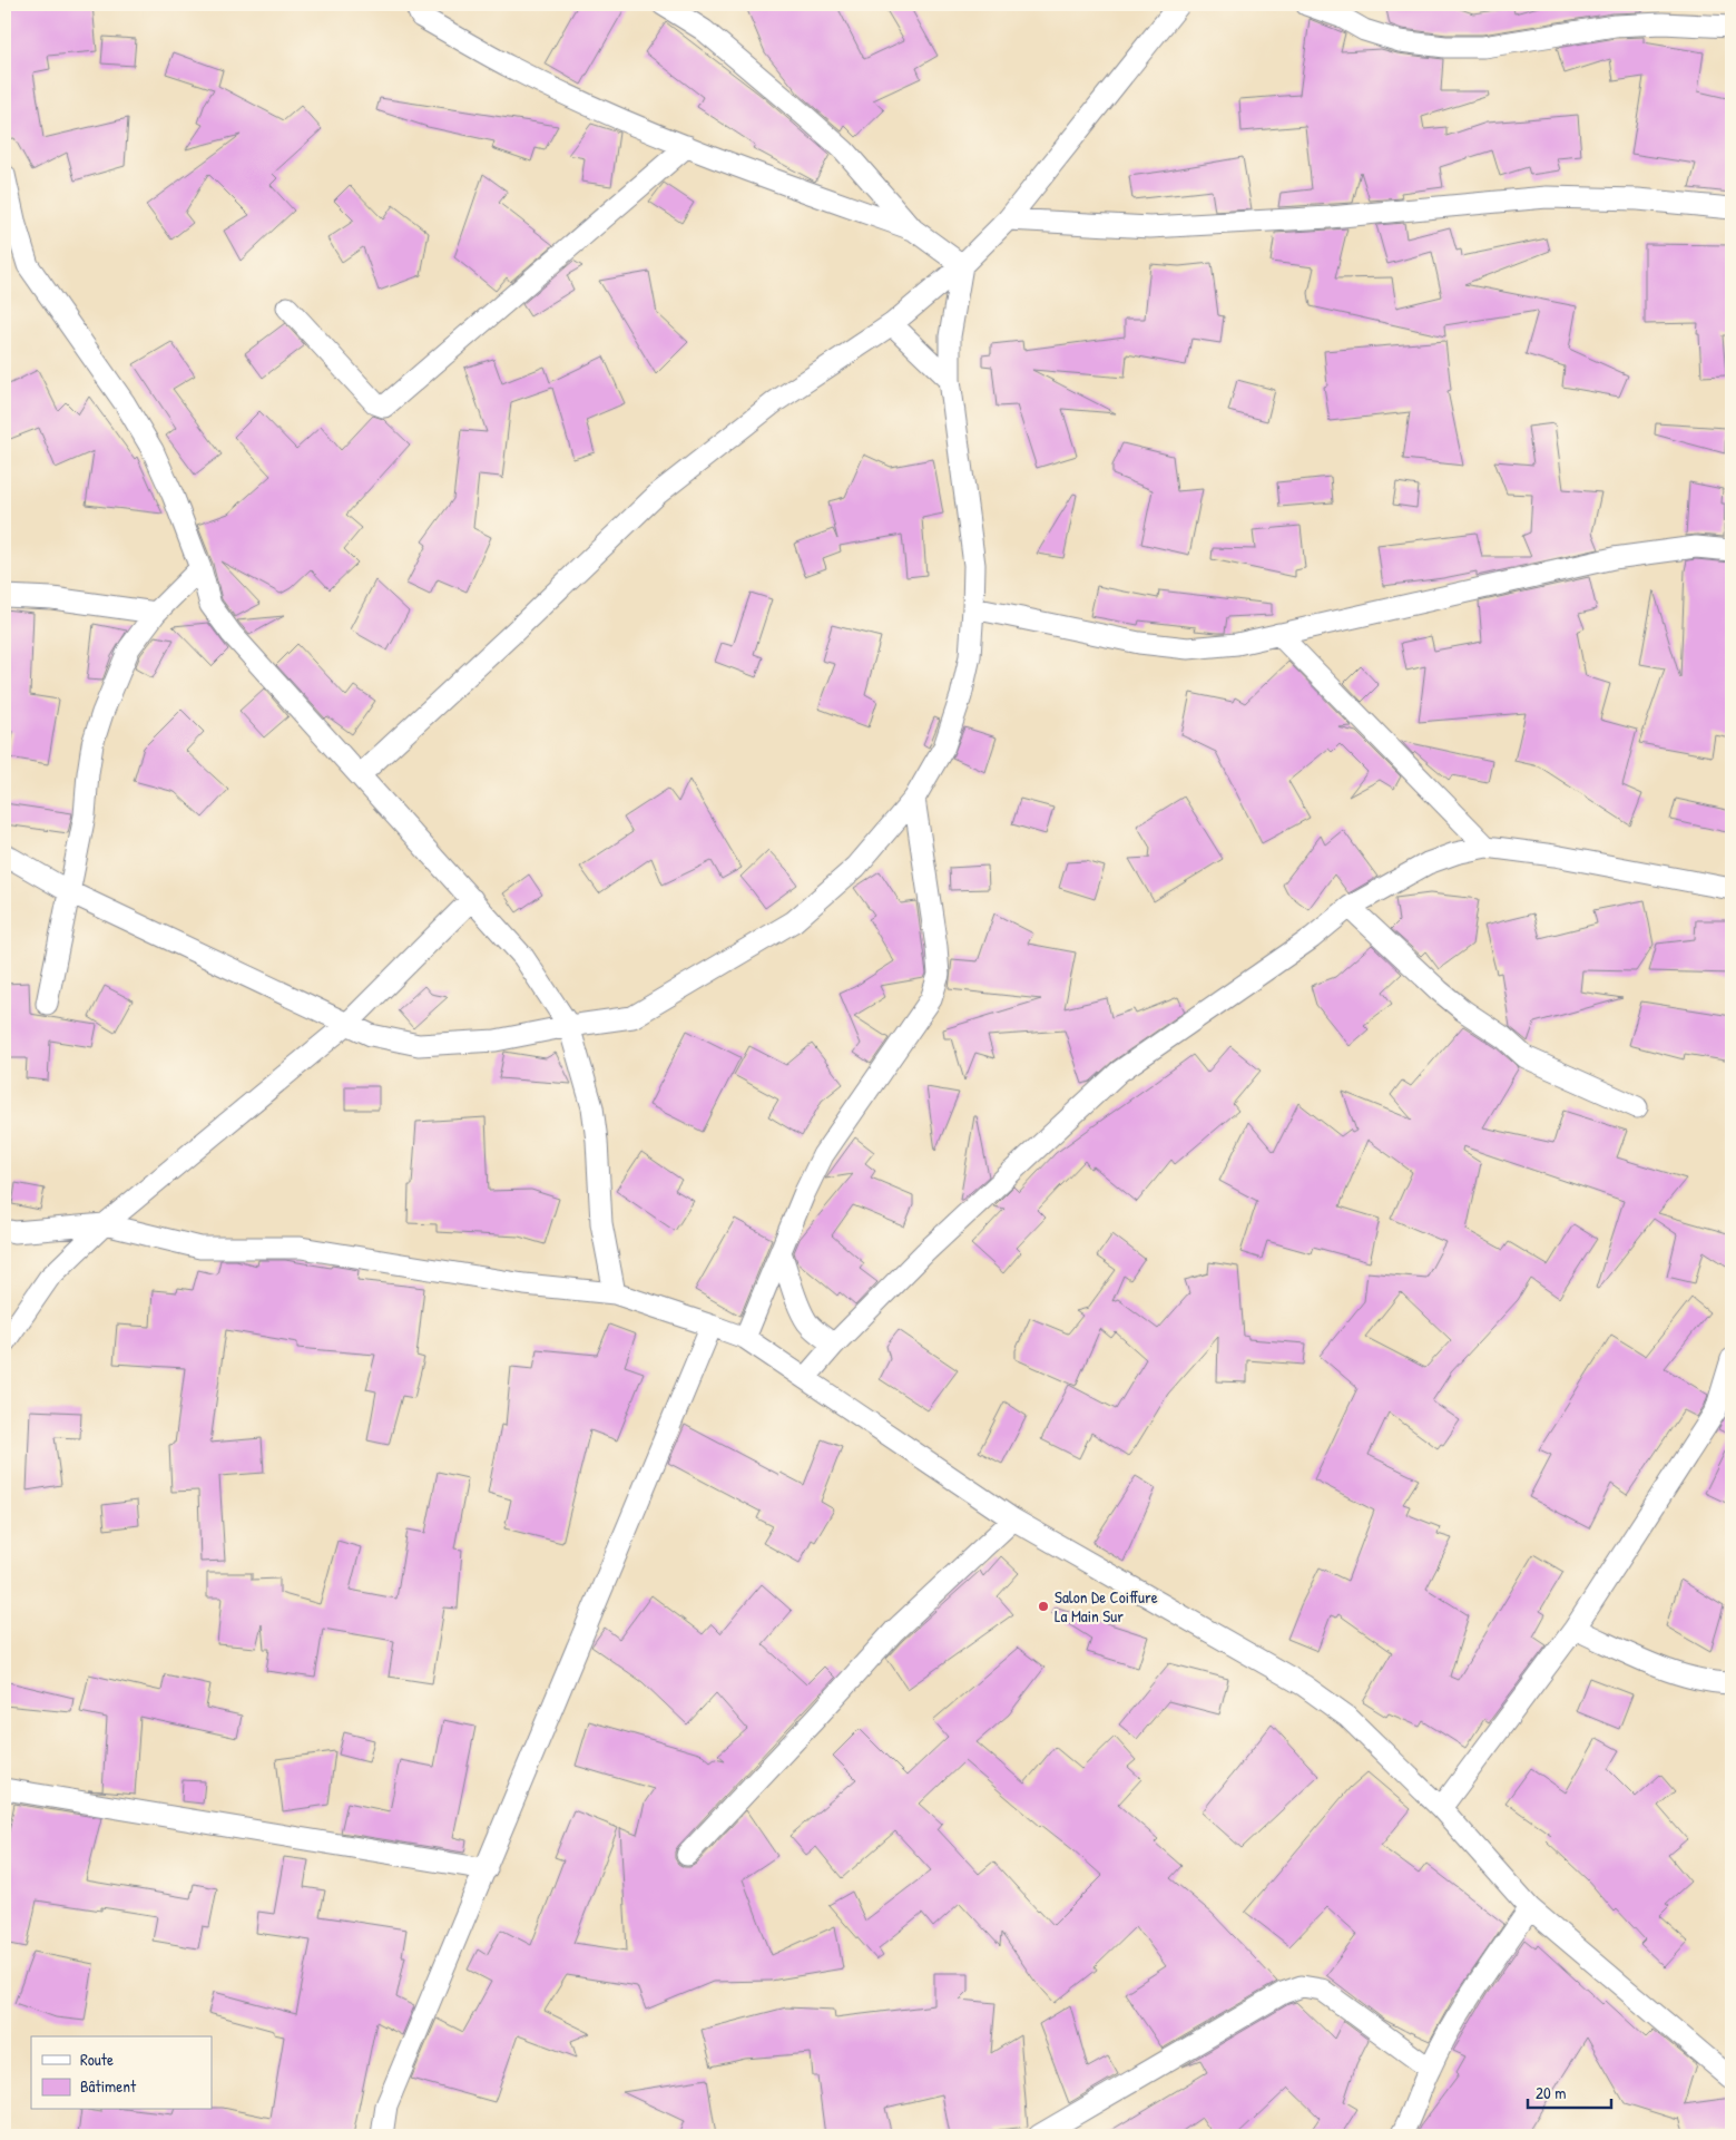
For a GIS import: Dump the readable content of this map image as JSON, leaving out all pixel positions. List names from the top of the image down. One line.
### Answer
{"places":["Salon De Coiffure La Main Sur"],"legend":["Route","Bâtiment"],"scale_bar":"20 m"}
